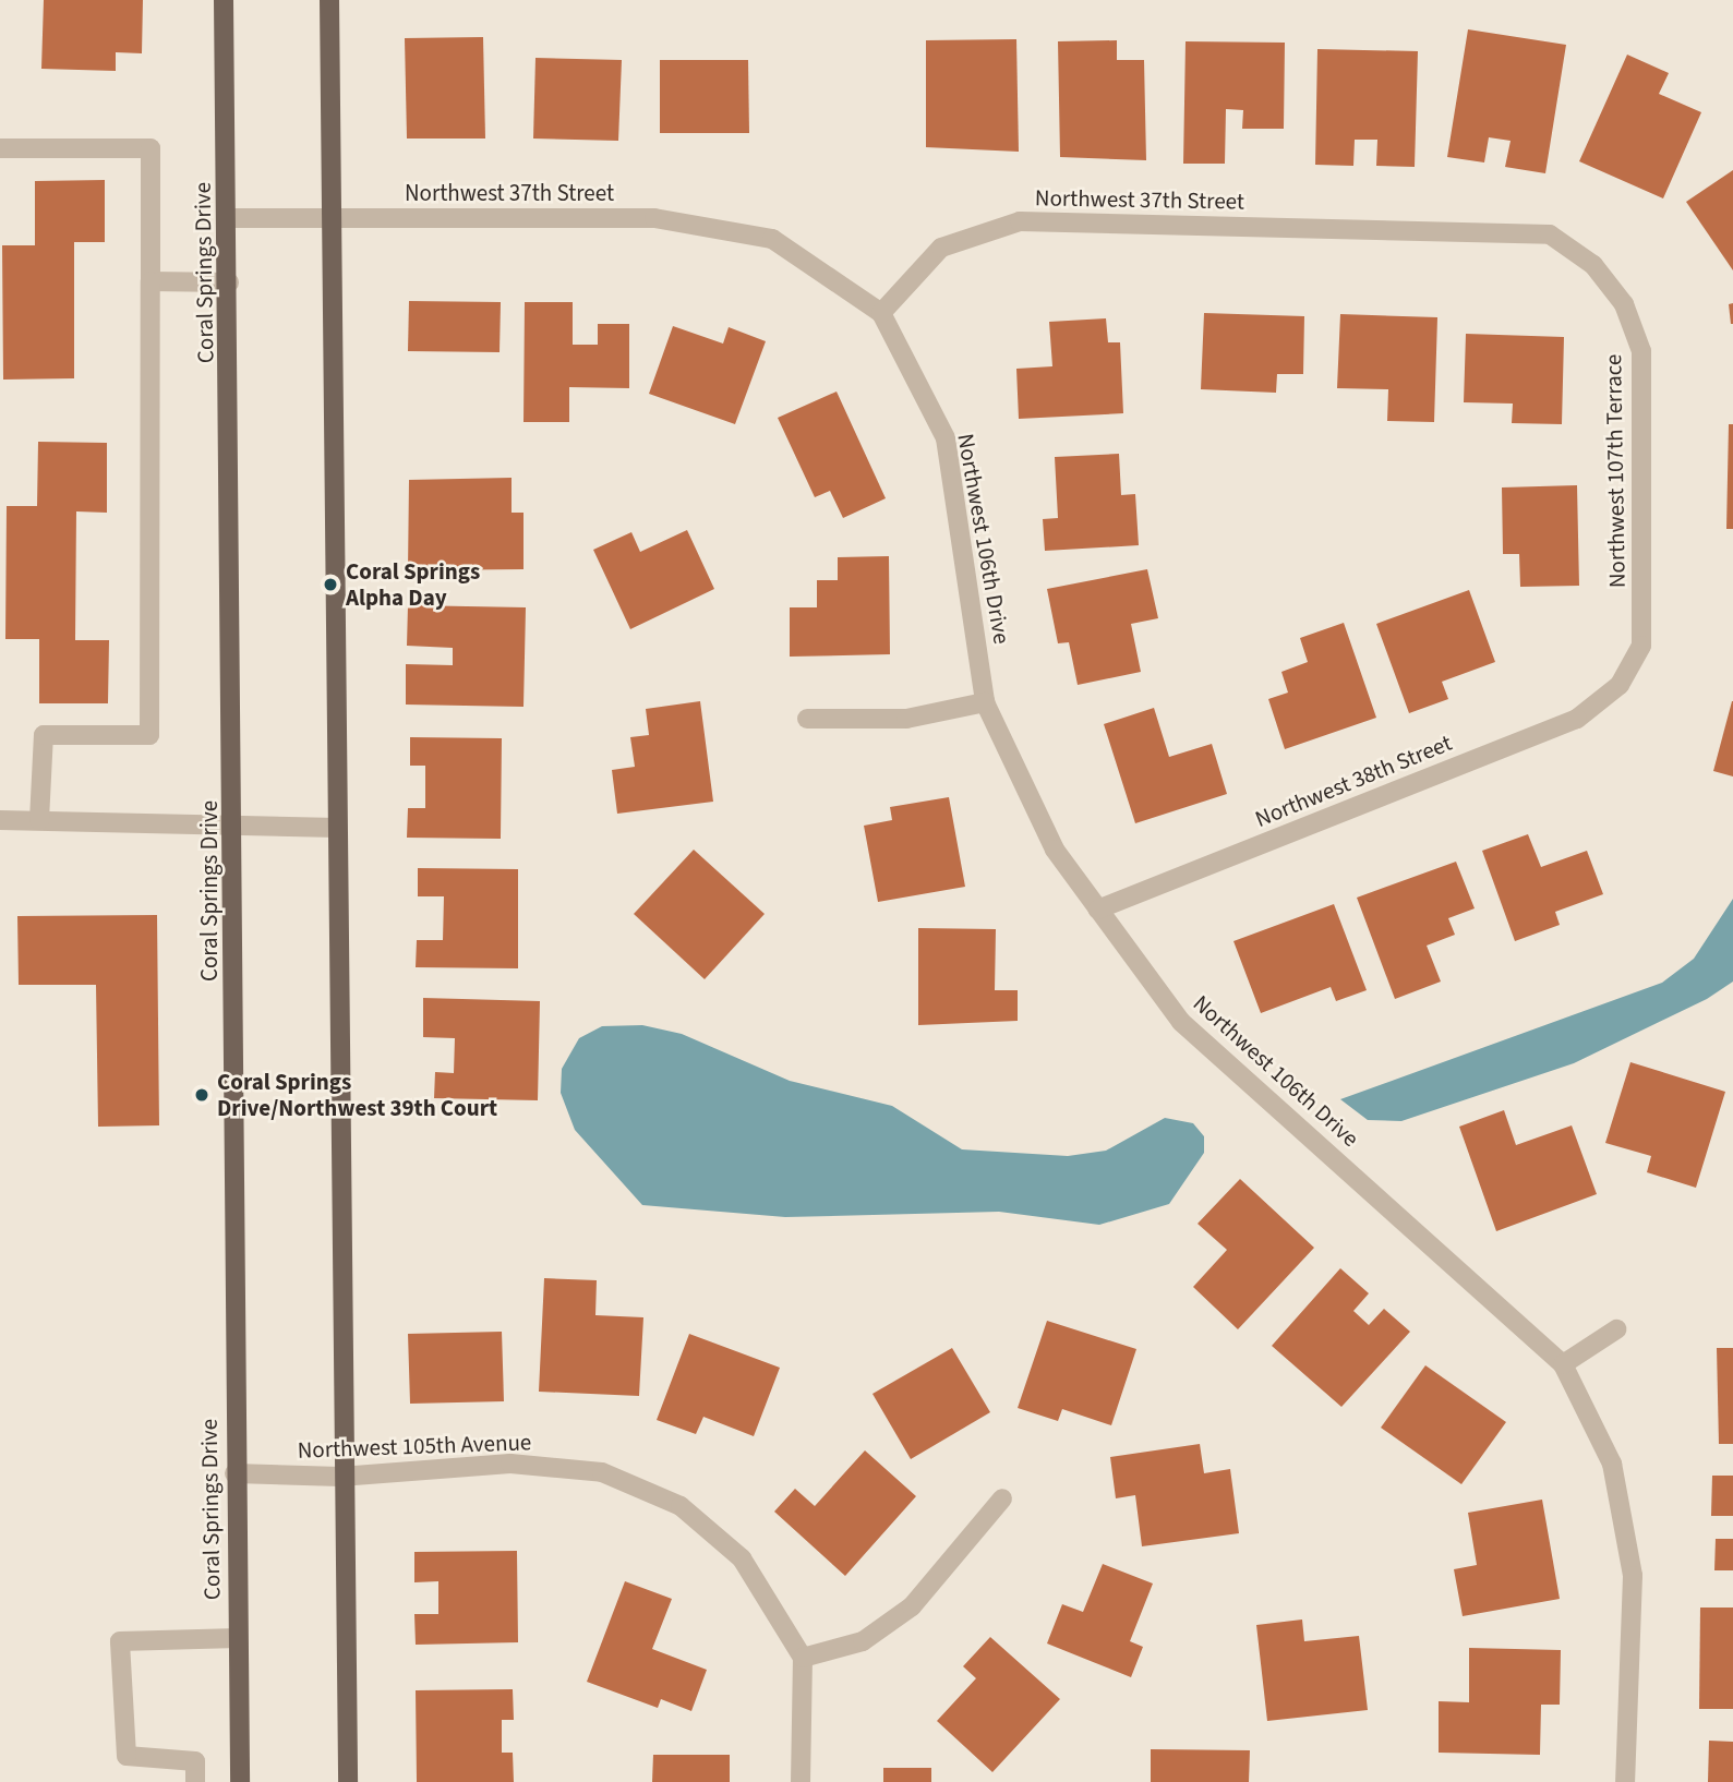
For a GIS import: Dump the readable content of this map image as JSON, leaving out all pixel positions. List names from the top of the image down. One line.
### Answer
{"streets":{"main road":["Coral Springs Drive"],"street":["Northwest 37th Street","Northwest 107th Terrace","Northwest 106th Drive","Northwest 38th Street","Northwest 105th Avenue"]},"crossings":[["Northwest 37th Street","Coral Springs Drive"],["Northwest 37th Street","Northwest 107th Terrace"],["Northwest 37th Street","Northwest 106th Drive"],["Coral Springs Drive","Northwest 105th Avenue"],["Northwest 107th Terrace","Northwest 38th Street"],["Northwest 106th Drive","Northwest 38th Street"]],"places":["Coral Springs Alpha Day","Coral Springs Drive/Northwest 39th Court"]}
